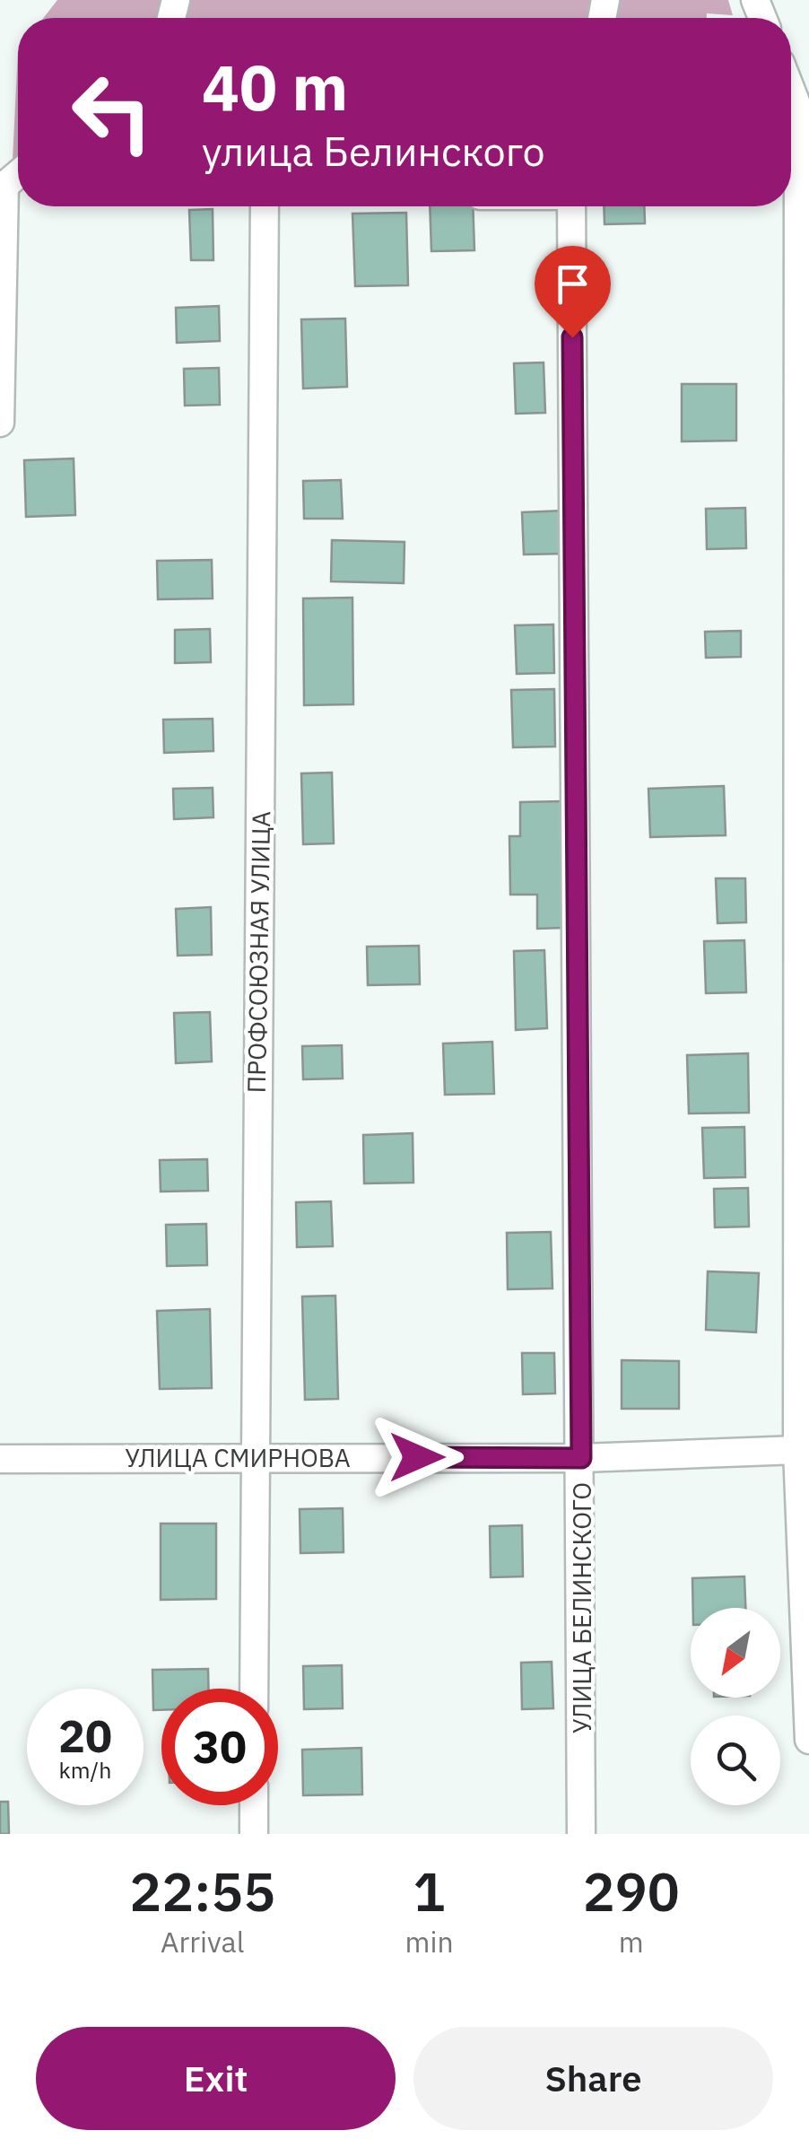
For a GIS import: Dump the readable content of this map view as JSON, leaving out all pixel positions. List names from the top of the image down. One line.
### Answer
{"streets":{"street":["ПРОФСОЮЗНАЯ УЛИЦА","УЛИЦА СМИРНОВА","УЛИЦА БЕЛИНСКОГО"]},"crossings":[["ПРОФСОЮЗНАЯ УЛИЦА","УЛИЦА СМИРНОВА"],["УЛИЦА СМИРНОВА","УЛИЦА БЕЛИНСКОГО"]],"north":"bottom left","page":{"turn":["40 m","улица Белинского"],"speed":"20 km/h","limit":"30","eta":["22:55","Arrival","1","min","290","m"],"buttons":["Exit","Share"]}}
